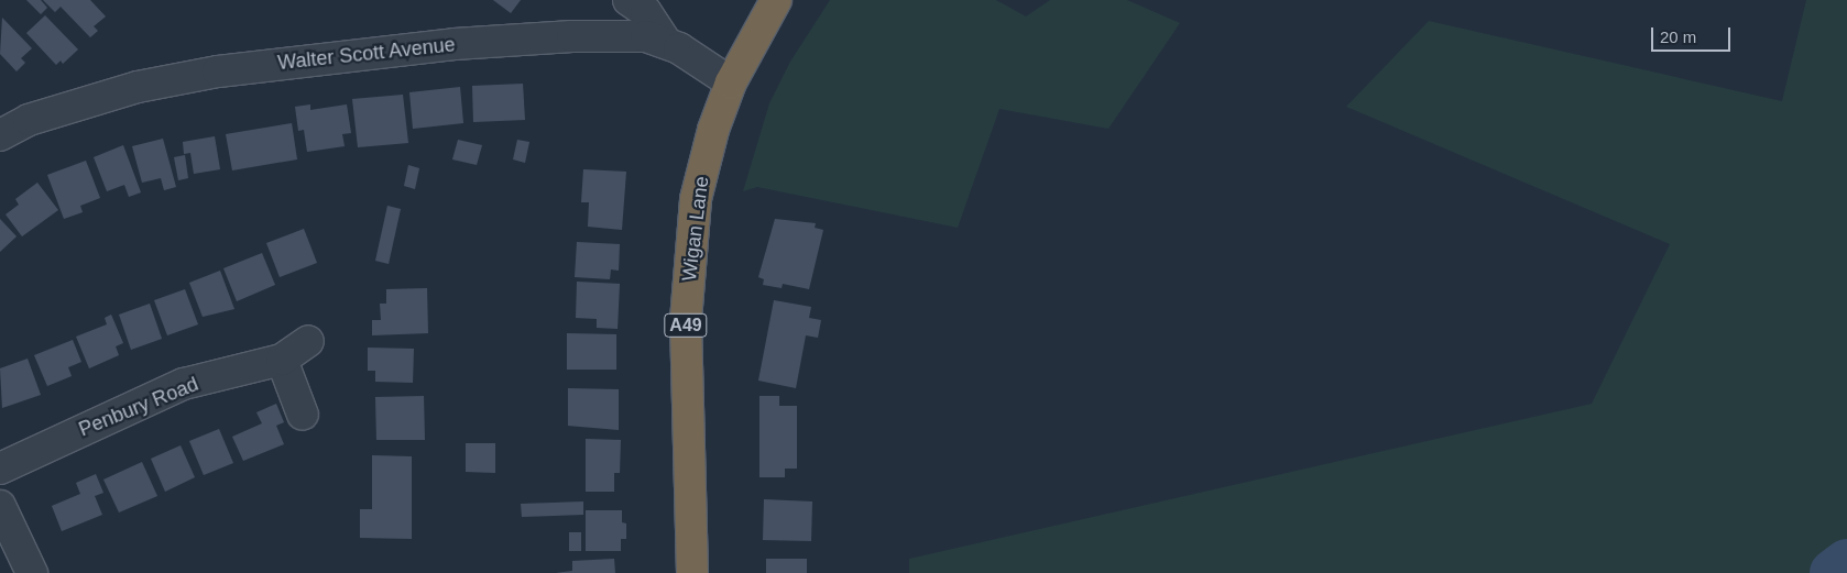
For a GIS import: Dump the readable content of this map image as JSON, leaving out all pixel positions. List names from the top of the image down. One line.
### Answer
{"streets":{"highway":["Wigan Lane","A49"],"street":["Walter Scott Avenue","Penbury Road"]},"crossings":[["Walter Scott Avenue","Wigan Lane"]],"scale_bar":"20 m"}
